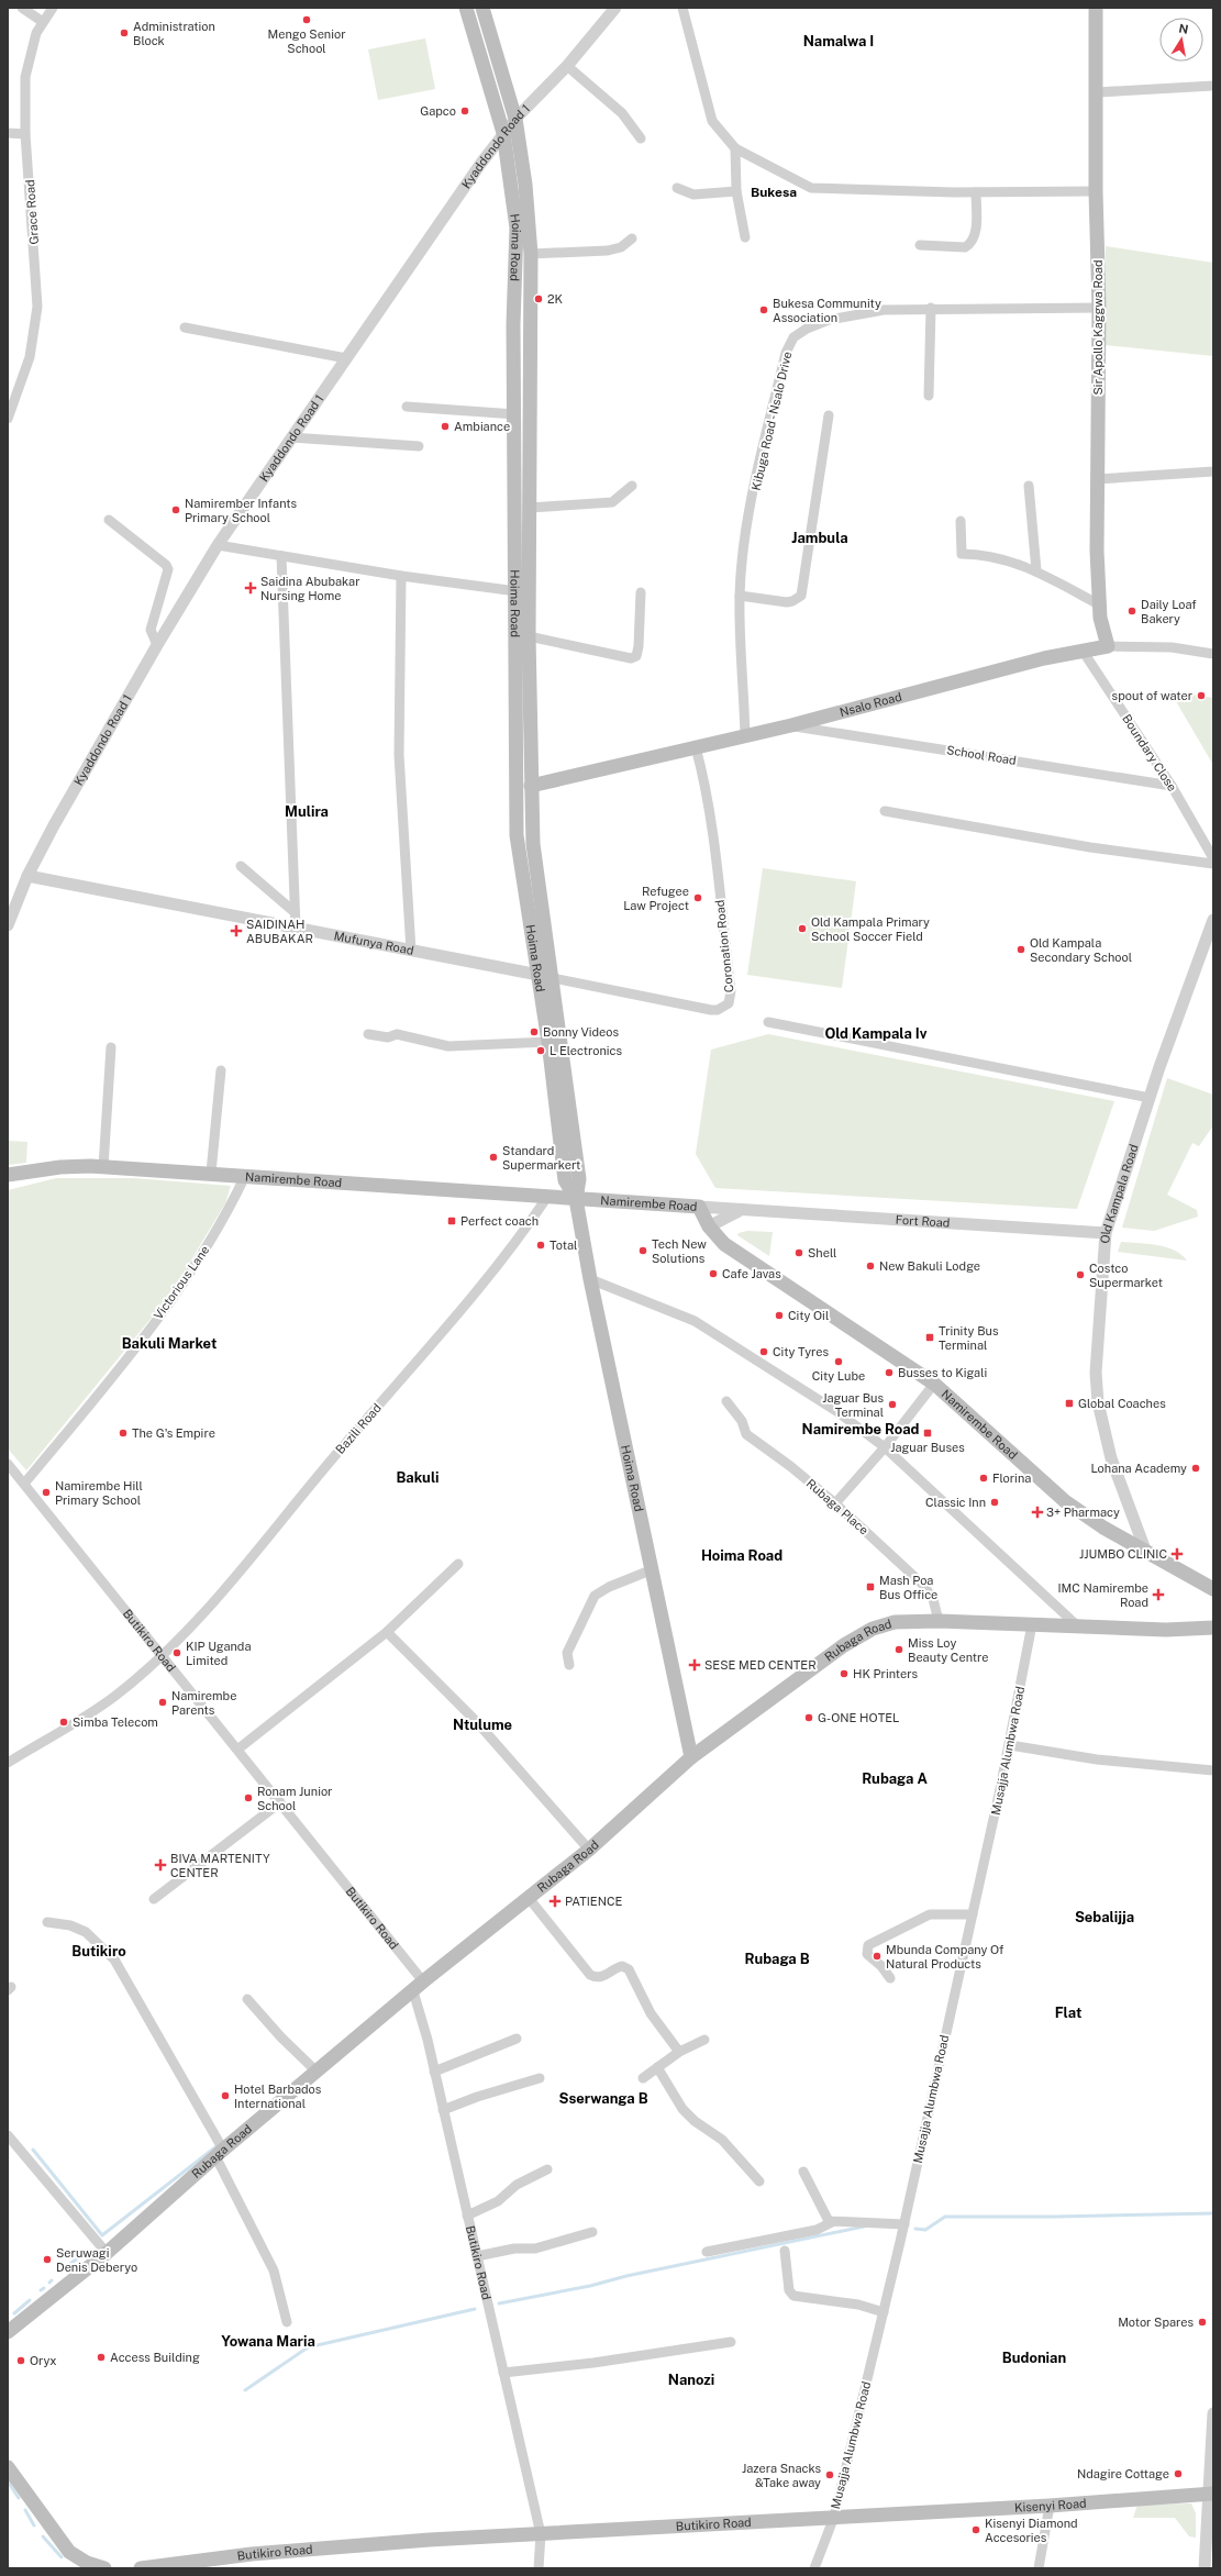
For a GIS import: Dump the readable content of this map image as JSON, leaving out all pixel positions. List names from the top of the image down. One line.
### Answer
{"streets":{"main road":["Hoima Road","Sir Apollo Kaggwa Road","Nsalo Road","Namirembe Road","Butikiro Road","Rubaga Road","Kisenyi Road"],"street":["Kyaddondo Road 1","Grace Road","Kibuga Road - Nsalo Drive","Boundary Close","School Road","Mufunya Road","Coronation Road","Old Kampala Road","Fort Road","Victorious Lane","Bazili Road","Rubaga Place","Musajja Alumbwa Road"]},"crossings":[["Kyaddondo Road 1","Hoima Road"],["Kyaddondo Road 1","Mufunya Road"],["Hoima Road","Nsalo Road"],["Hoima Road","Mufunya Road"],["Hoima Road","Coronation Road"],["Hoima Road","Namirembe Road"],["Hoima Road","Rubaga Road"],["Sir Apollo Kaggwa Road","Kibuga Road - Nsalo Drive"],["Sir Apollo Kaggwa Road","Nsalo Road"],["Kibuga Road - Nsalo Drive","Nsalo Road"],["Nsalo Road","Boundary Close"],["Nsalo Road","School Road"],["Nsalo Road","Coronation Road"],["Boundary Close","School Road"],["Mufunya Road","Coronation Road"],["Namirembe Road","Old Kampala Road"],["Namirembe Road","Fort Road"],["Namirembe Road","Victorious Lane"],["Namirembe Road","Bazili Road"],["Old Kampala Road","Fort Road"],["Victorious Lane","Butikiro Road"],["Bazili Road","Butikiro Road"],["Rubaga Place","Rubaga Road"],["Butikiro Road","Rubaga Road"],["Butikiro Road","Musajja Alumbwa Road"],["Butikiro Road","Kisenyi Road"],["Rubaga Road","Musajja Alumbwa Road"],["Musajja Alumbwa Road","Kisenyi Road"]],"districts":["Namalwa I","Bukesa","Jambula","Mulira","Old Kampala Iv","Bakuli Market","Namirembe Road","Bakuli","Hoima Road","Ntulume","Rubaga A","Sebalijja","Butikiro","Rubaga B","Flat","Sserwanga B","Yowana Maria","Budonian","Nanozi"],"places":{"other":["Mengo Senior School","Administration Block","Gapco","2K","Bukesa Community Association","Ambiance","Namirember Infants Primary School","Daily Loaf Bakery","spout of water","Refugee Law Project","Old Kampala Primary School Soccer Field","Old Kampala Secondary School","Bonny Videos","L Electronics","Standard Supermarkert","Total","Tech New Solutions","Shell","New Bakuli Lodge","Cafe Javas","Costco Supermarket","City Oil","City Tyres","City Lube","Busses to Kigali","Jaguar Bus Terminal","The G's Empire","Lohana Academy","Florina","Namirembe Hill Primary School","Classic Inn","Miss Loy Beauty Centre","KIP Uganda Limited","HK Printers","Namirembe Parents","G-ONE HOTEL","Simba Telecom","Ronam Junior School","Mbunda Company Of Natural Products","Hotel Barbados International","Seruwagi Denis Deberyo","Motor Spares","Access Building","Oryx","Ndagire Cottage","Jazera Snacks &Take away","Kisenyi Diamond Accesories"],"health":["Saidina Abubakar Nursing Home","SAIDINAH ABUBAKAR","3+ Pharmacy","JJUMBO CLINIC","IMC Namirembe Road","SESE MED CENTER","BIVA MARTENITY CENTER","PATIENCE"],"transit":["Perfect coach","Trinity Bus Terminal","Global Coaches","Jaguar Buses","Mash Poa Bus Office"]},"north":"top"}
